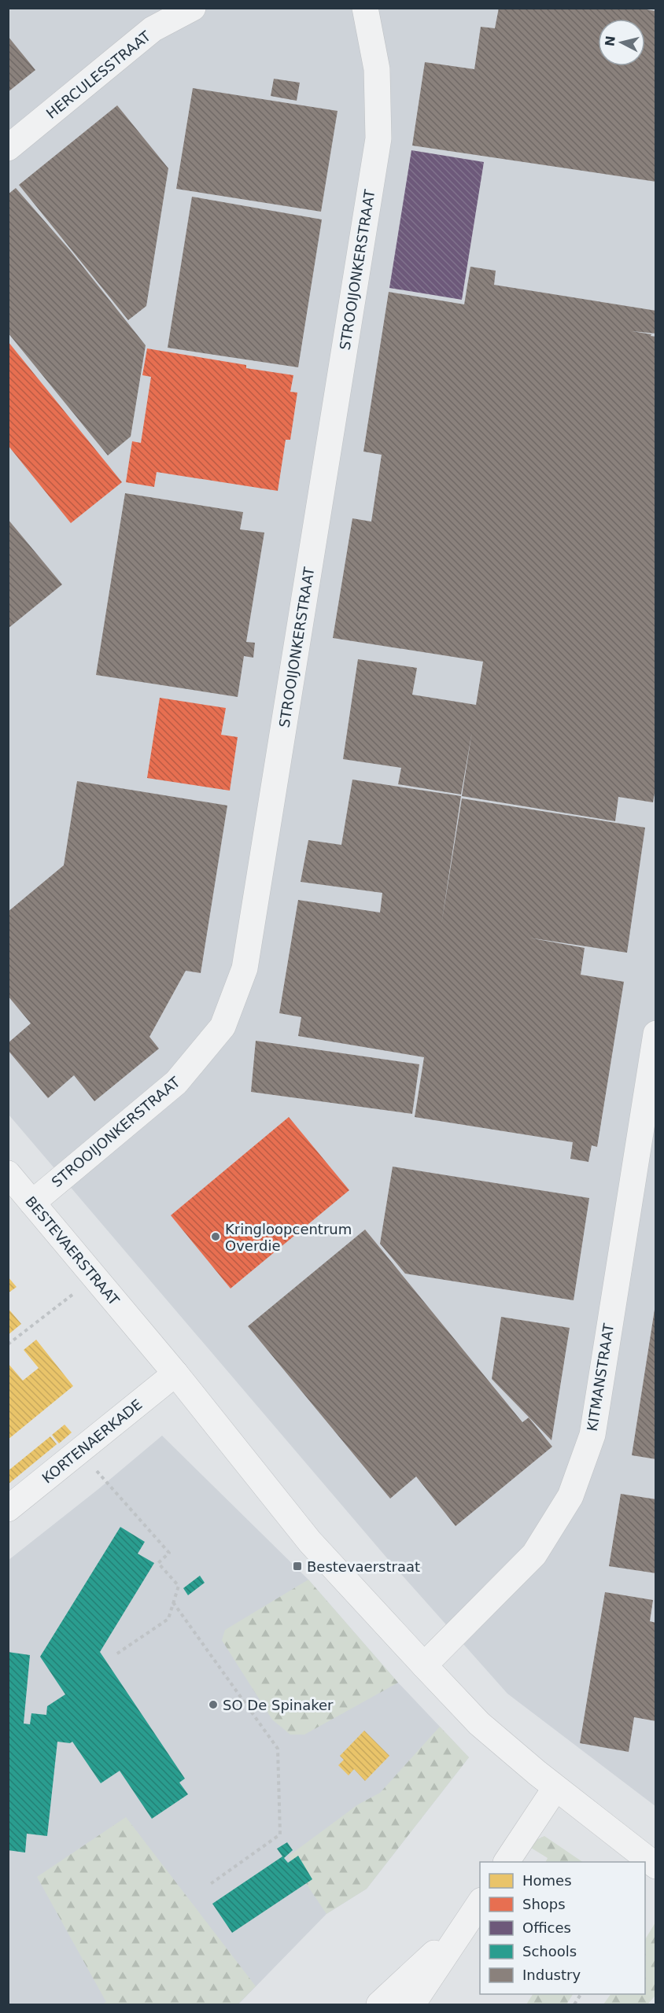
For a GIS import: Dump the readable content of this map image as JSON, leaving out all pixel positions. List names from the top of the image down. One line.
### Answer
{"streets":{"street":["HERCULESSTRAAT","STROOIJONKERSTRAAT","BESTEVAERSTRAAT","KITMANSTRAAT","KORTENAERKADE"]},"crossings":[["STROOIJONKERSTRAAT","BESTEVAERSTRAAT"],["BESTEVAERSTRAAT","KITMANSTRAAT"],["BESTEVAERSTRAAT","KORTENAERKADE"]],"places":{"other":["Kringloopcentrum Overdie","SO De Spinaker"],"transit":["Bestevaerstraat"]},"legend":["Homes","Shops","Offices","Schools","Industry"],"north":"left"}
